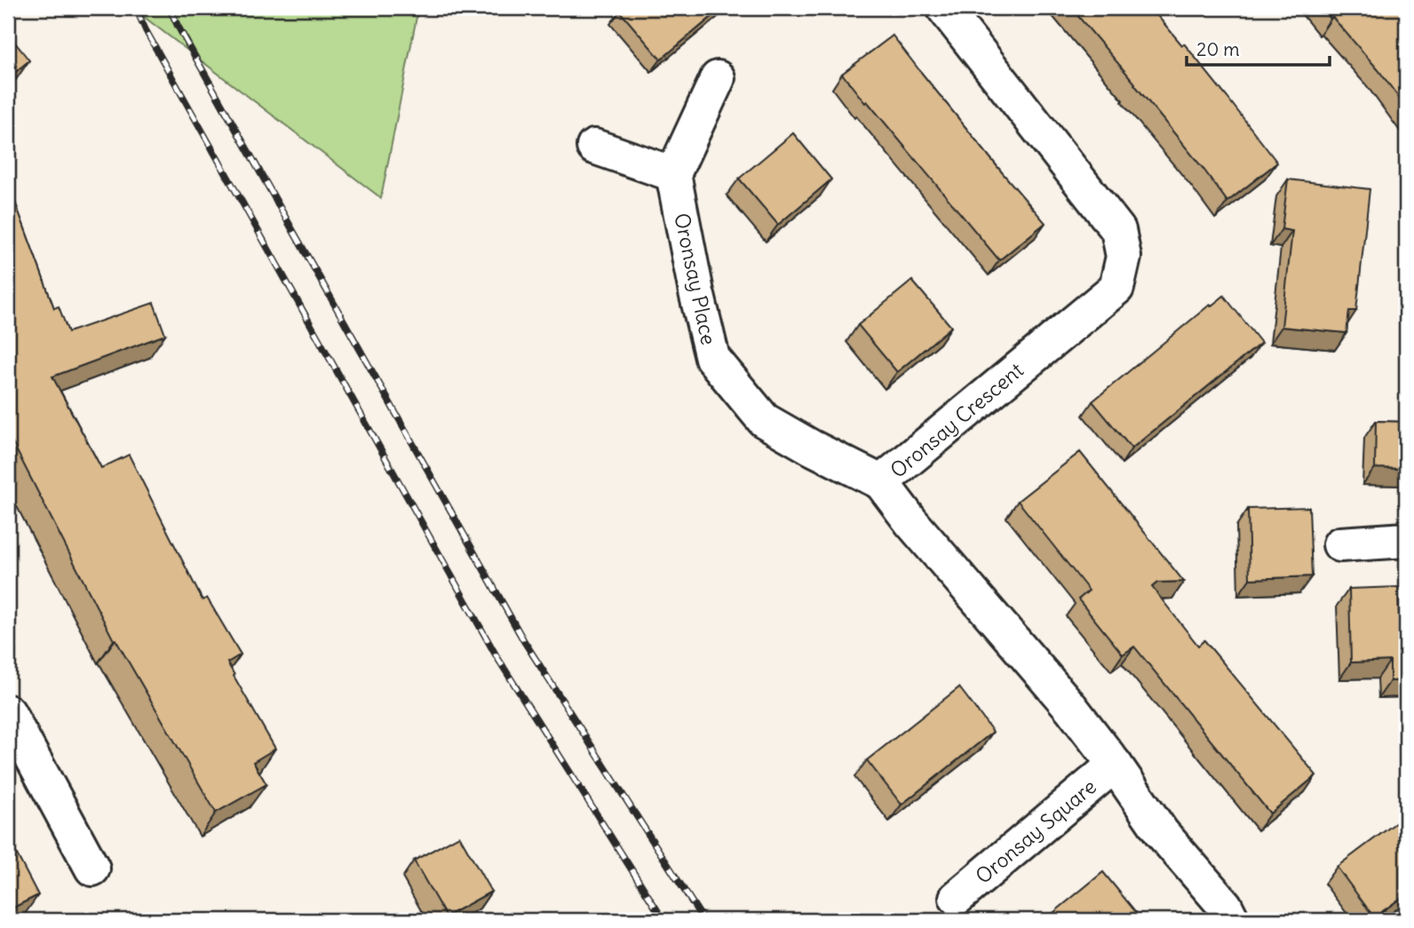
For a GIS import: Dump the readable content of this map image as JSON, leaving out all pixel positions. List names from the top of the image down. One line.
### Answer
{"streets":{"street":["Oronsay Place","Oronsay Crescent","Oronsay Square"]},"crossings":[["Oronsay Place","Oronsay Crescent"],["Oronsay Crescent","Oronsay Square"]],"scale_bar":"20 m"}
